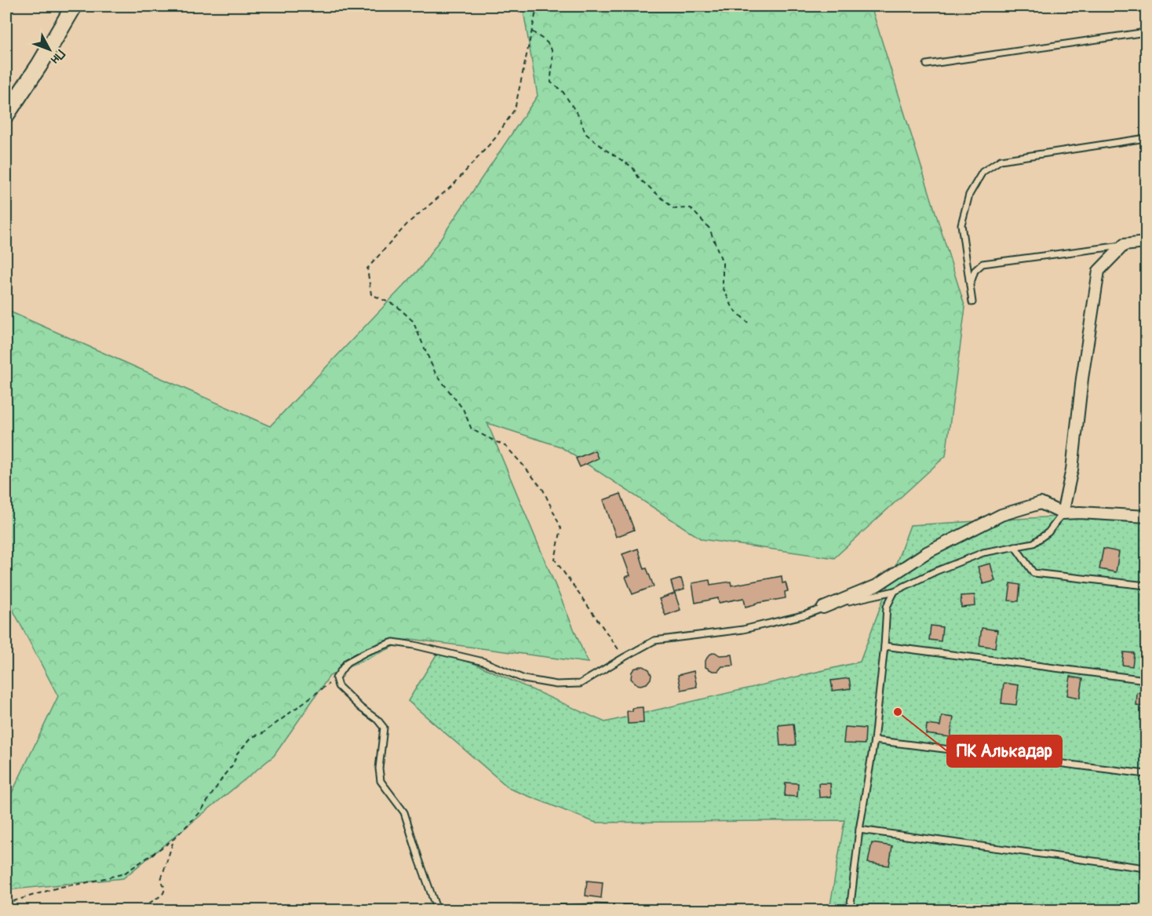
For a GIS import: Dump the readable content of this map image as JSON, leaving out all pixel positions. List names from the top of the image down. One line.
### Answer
{"places":["ПК Алькадар"],"north":"bottom right"}
